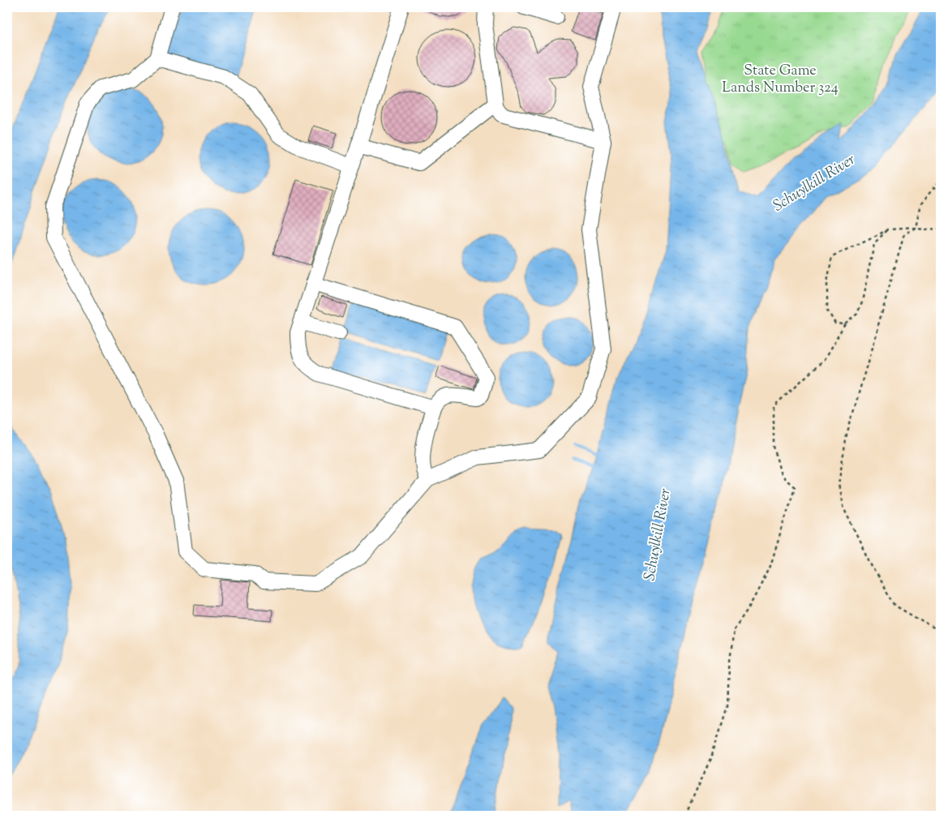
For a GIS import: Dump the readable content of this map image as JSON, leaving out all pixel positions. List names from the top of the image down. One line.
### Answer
{"water":["Schuylkill River"],"parks":["State Game Lands Number 324"]}
